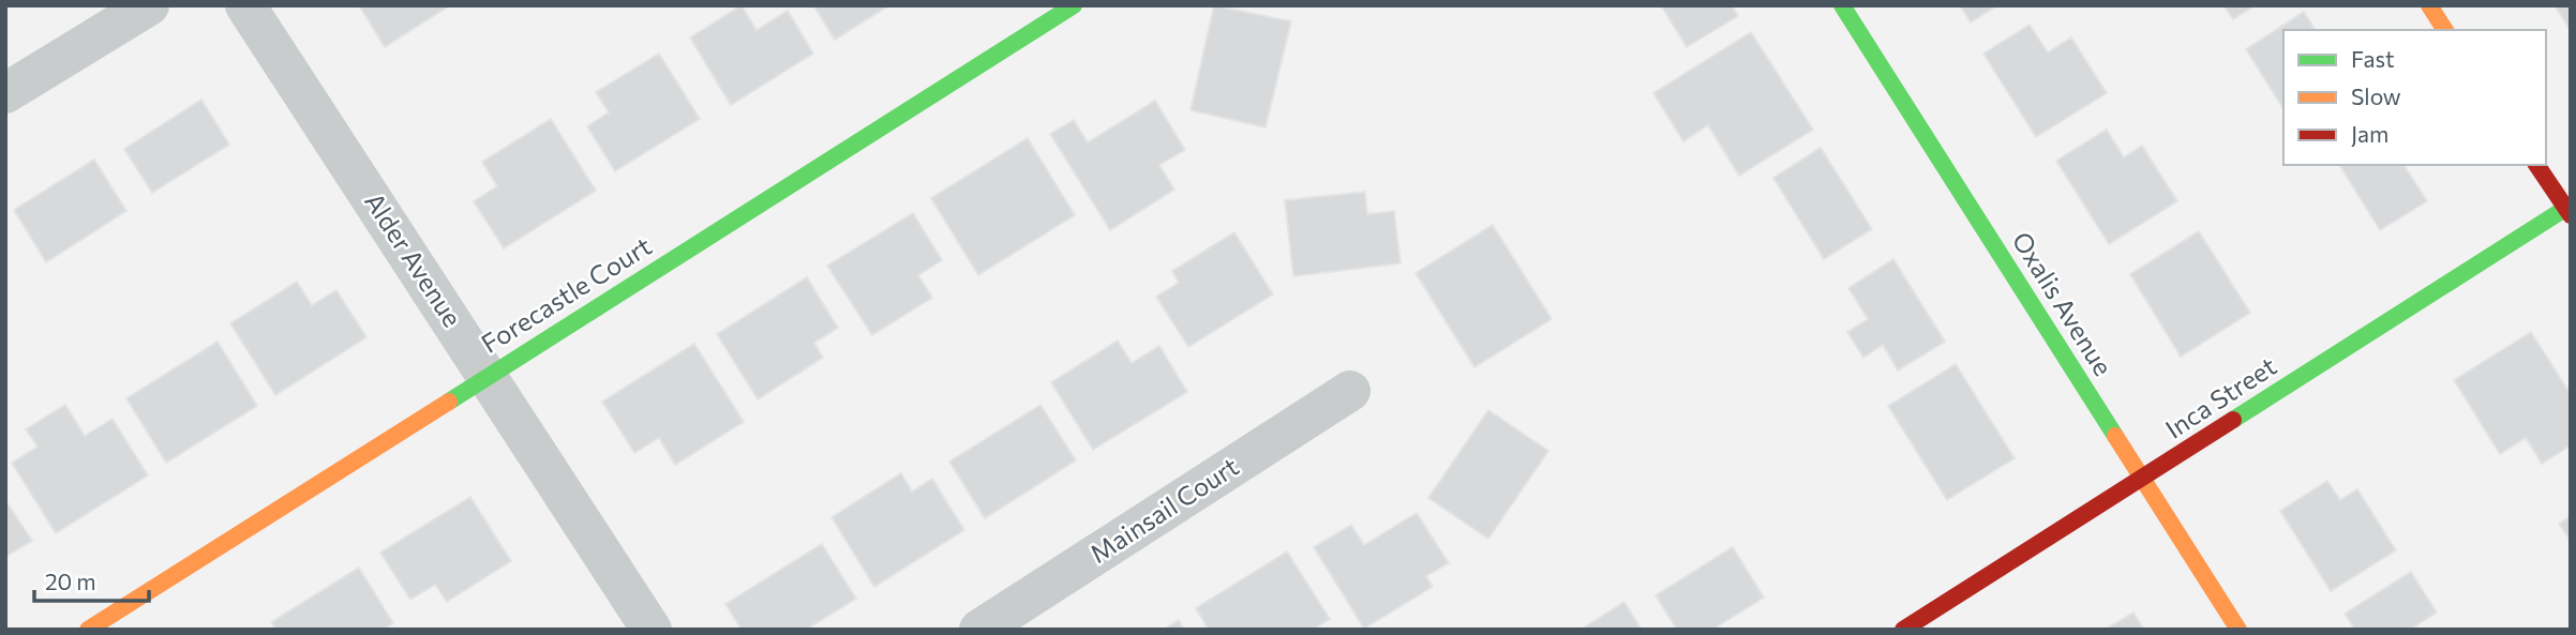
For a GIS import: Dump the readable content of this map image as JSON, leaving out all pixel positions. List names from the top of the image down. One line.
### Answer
{"streets":{"street":["Alder Avenue","Forecastle Court","Oxalis Avenue","Inca Street","Mainsail Court"]},"crossings":[["Alder Avenue","Forecastle Court"],["Oxalis Avenue","Inca Street"]],"legend":["Fast","Slow","Jam"],"scale_bar":"20 m"}
